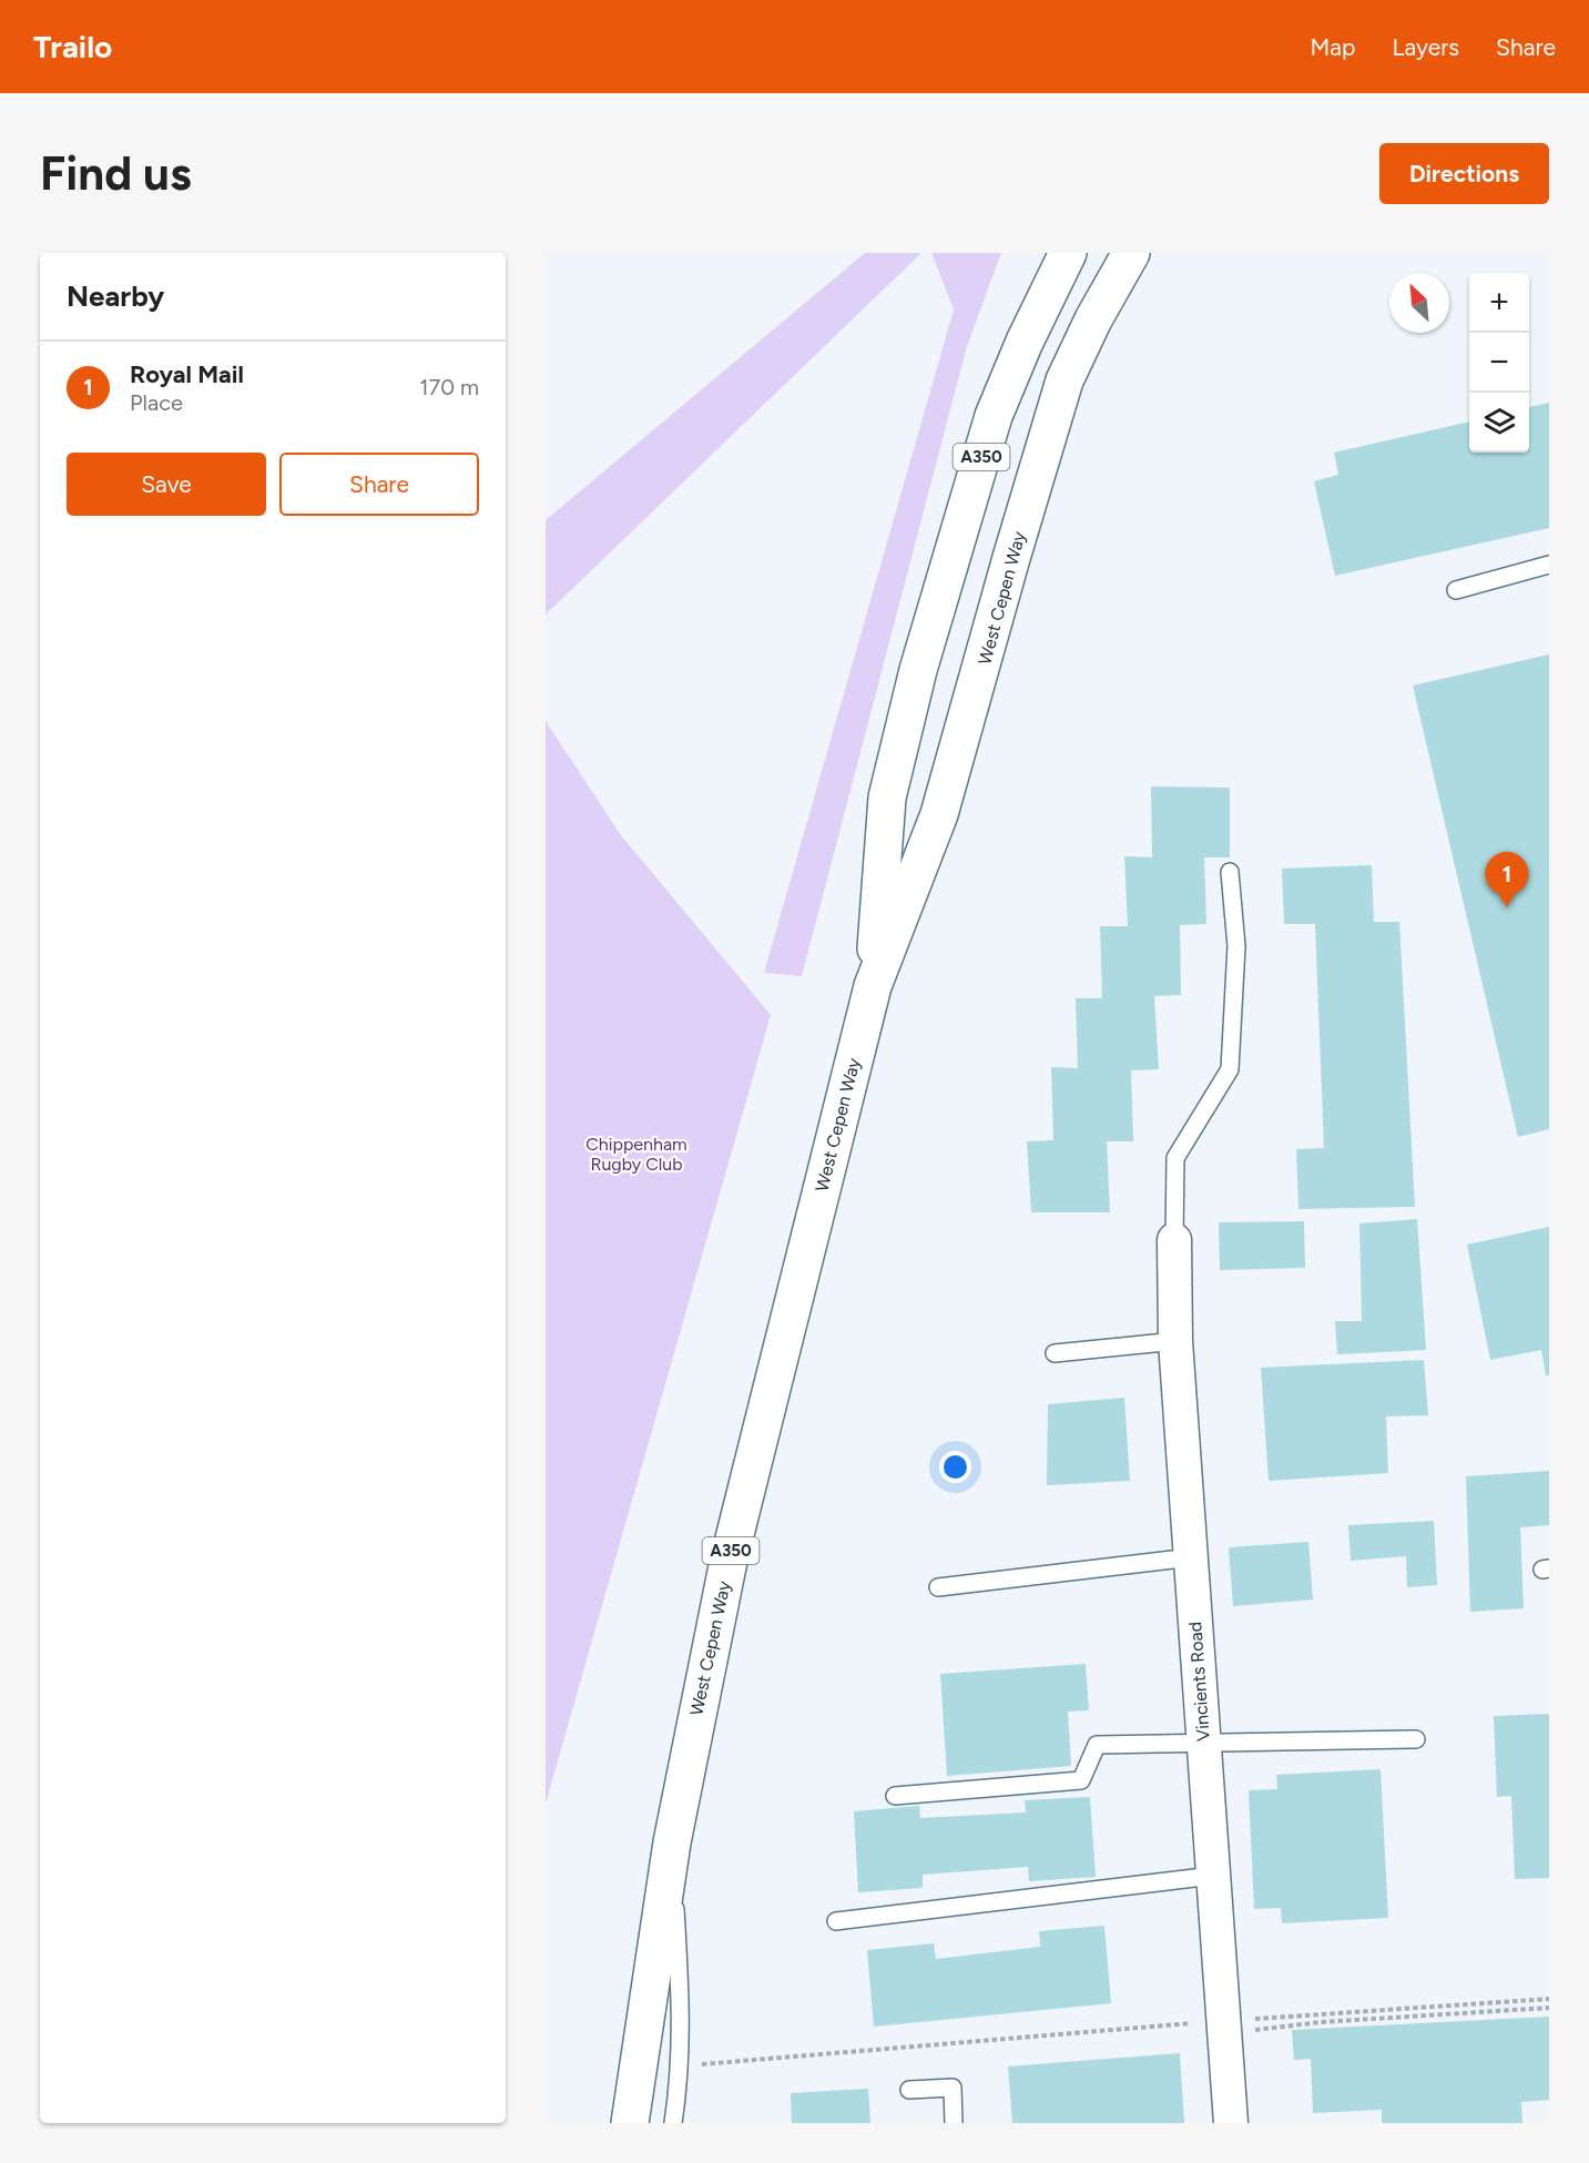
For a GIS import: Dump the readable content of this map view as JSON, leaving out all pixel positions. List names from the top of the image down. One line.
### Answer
{"streets":{"highway":["A350","West Cepen Way"],"street":["Vincients Road"]},"parks":["Chippenham Rugby Club"],"north":"top left","page":{"header":"Trailo","nav":["Map","Layers","Share"],"buttons":["Directions",["Save","Share"]],"title":"Find us","heading":"Nearby","map_buttons":["+","−"],"list":[{"mark":"1","name":"Royal Mail","note":"Place","value":"170 m"}],"pins":"1"}}
